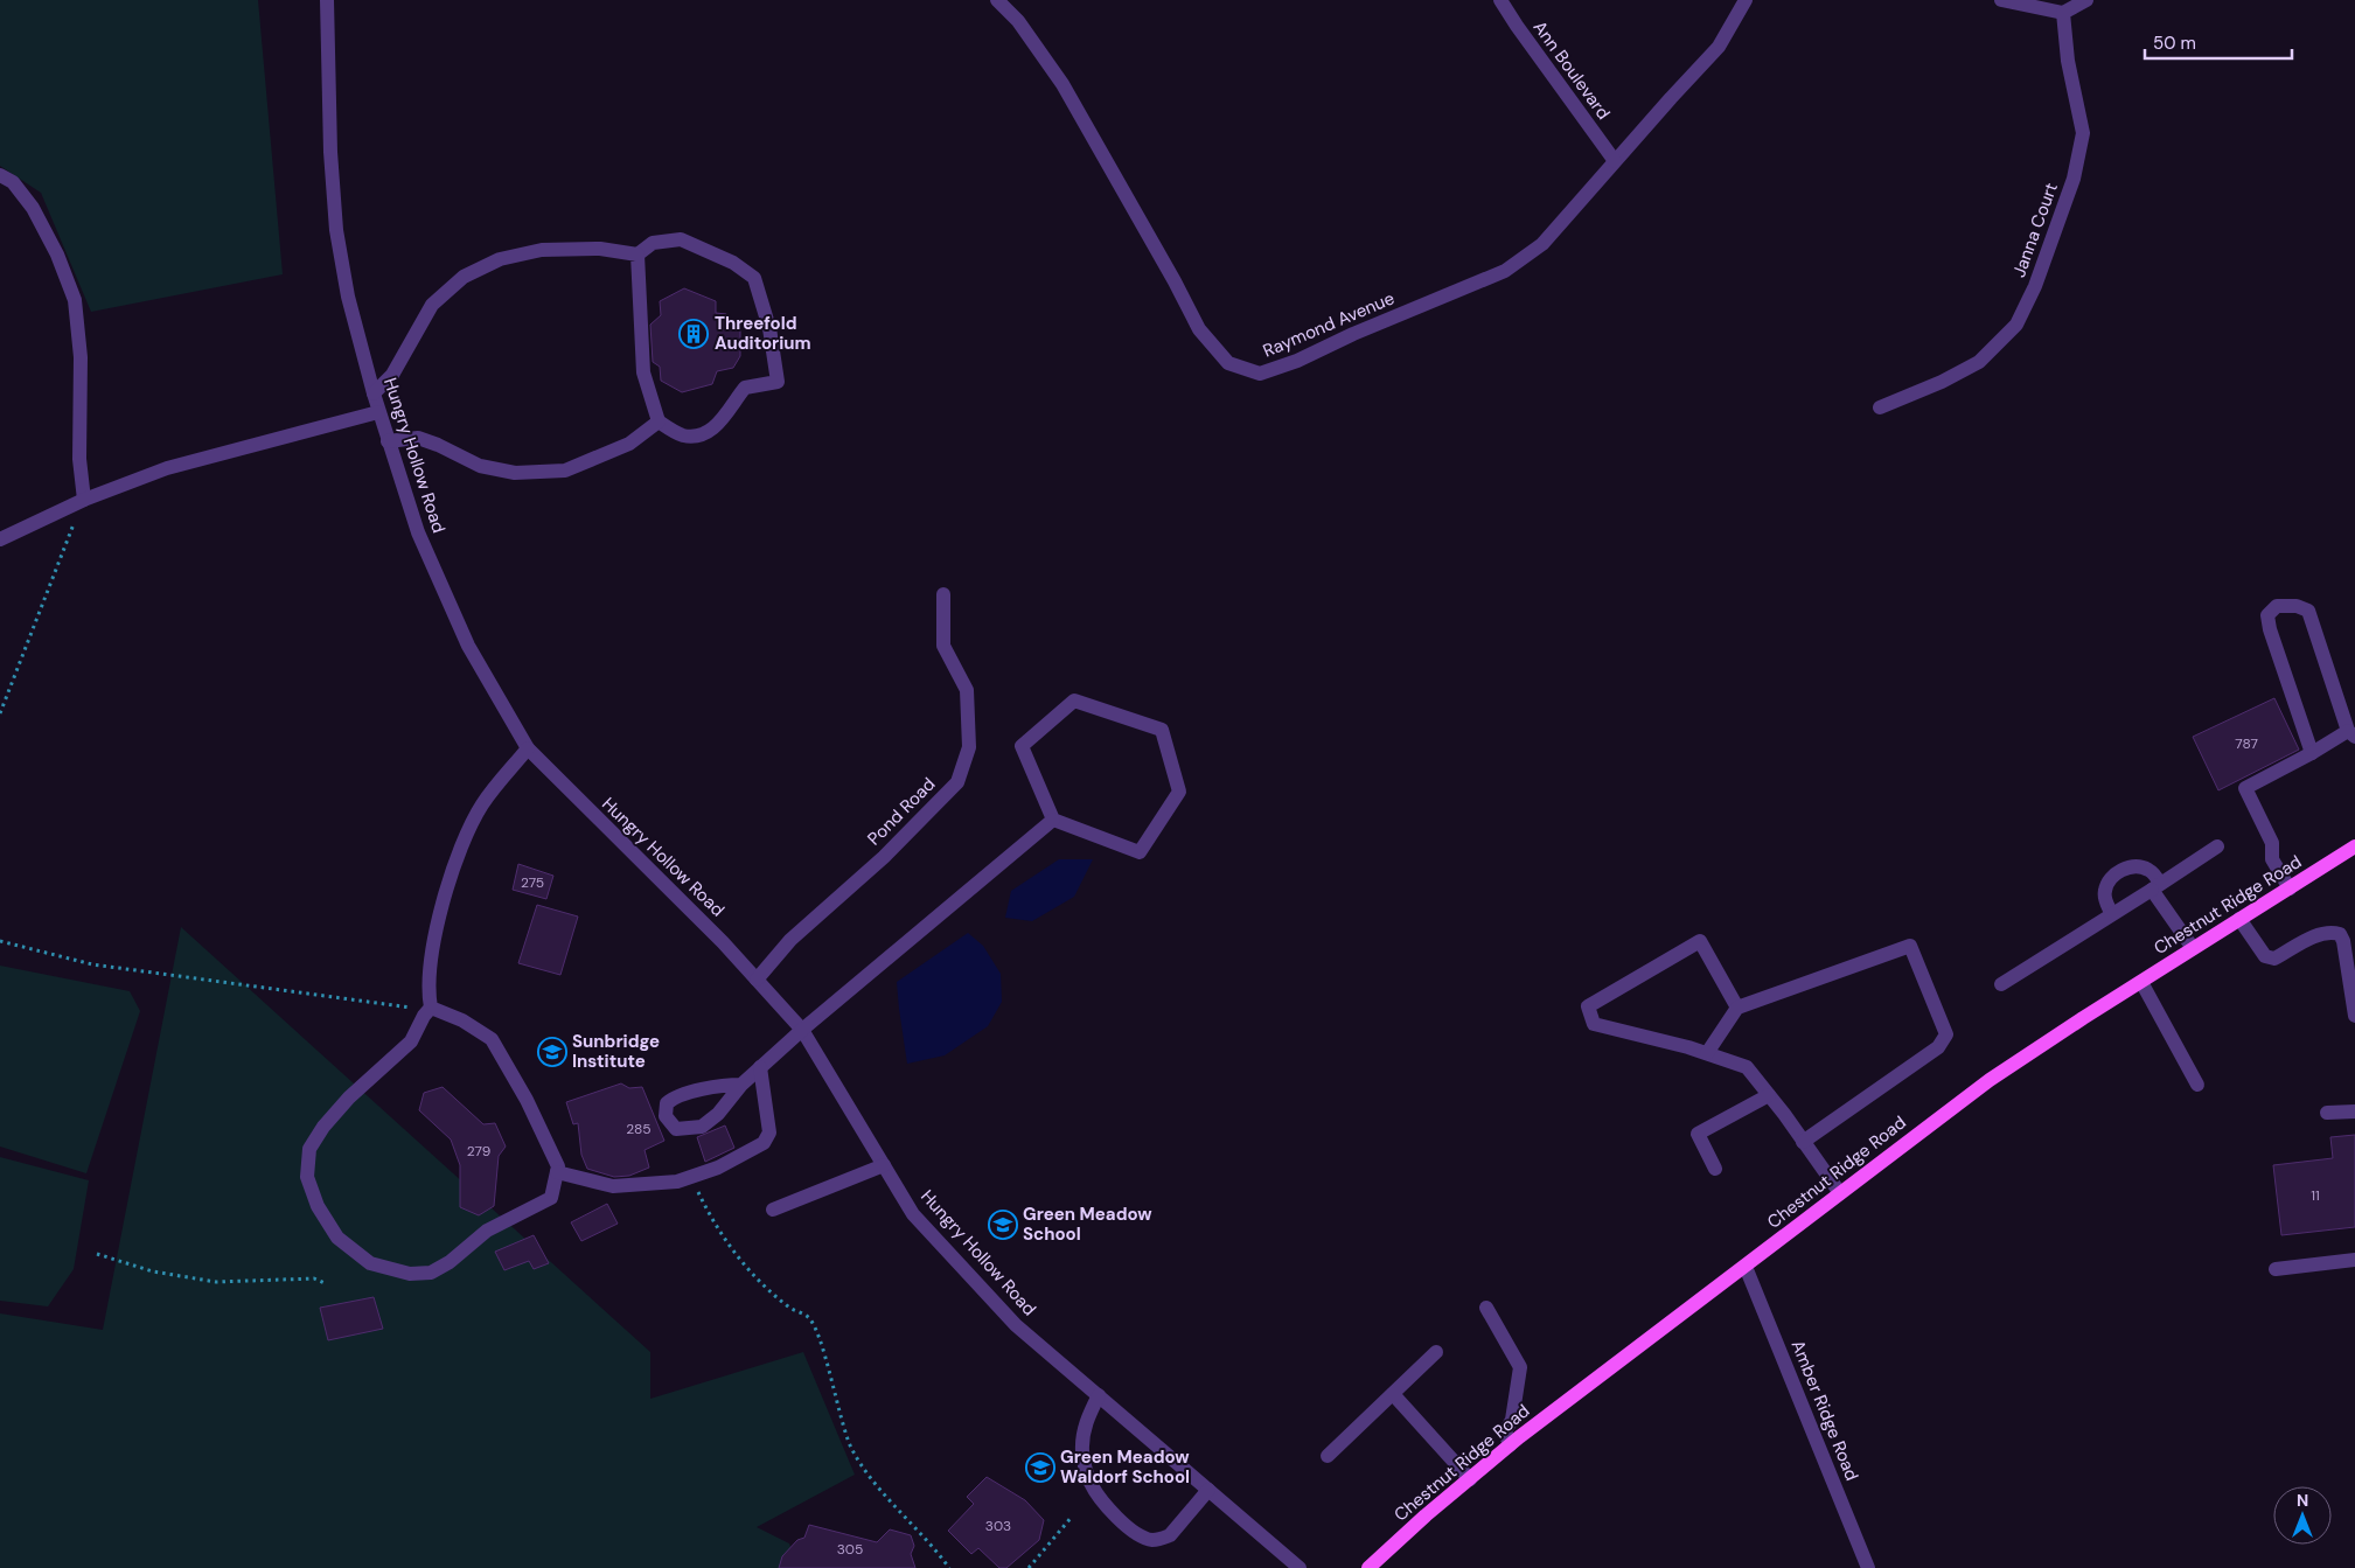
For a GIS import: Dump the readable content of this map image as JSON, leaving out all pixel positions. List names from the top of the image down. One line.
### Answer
{"streets":{"main road":["Chestnut Ridge Road"],"street":["Ann Boulevard","Janna Court","Raymond Avenue","Hungry Hollow Road","Pond Road","Amber Ridge Road"]},"crossings":[["Ann Boulevard","Raymond Avenue"],["Hungry Hollow Road","Pond Road"],["Chestnut Ridge Road","Amber Ridge Road"]],"places":{"building":["Threefold Auditorium"],"school or university":["Sunbridge Institute","Green Meadow School","Green Meadow Waldorf School"]},"house_numbers":["787","275","285","279","11","303","305"],"scale_bar":"50 m","north":"top"}
